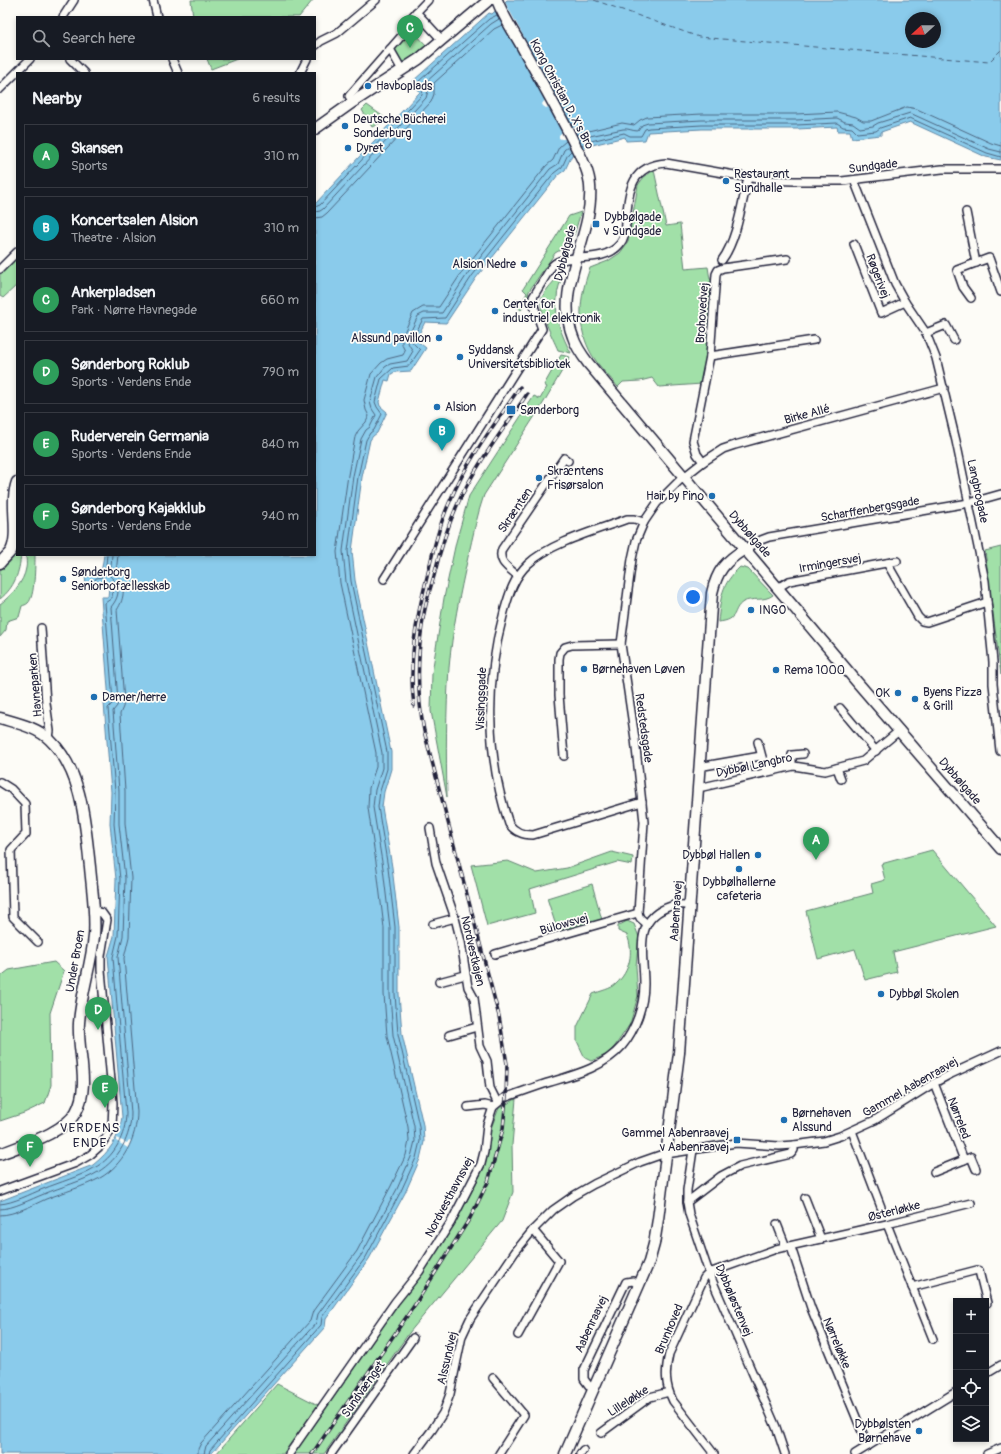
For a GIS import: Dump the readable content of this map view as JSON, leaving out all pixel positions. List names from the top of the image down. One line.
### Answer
{"streets":{"street":["Kong Christian D. X's Bro","Sundgade","Dybbølgade","Røgerivej","Brohovedvej","Birke Allé","Langbrogade","Scharffenbergsgade","Skrænten","Irmingersvej","Havneparken","Vissingsgade","Redstedsgade","Dybbøl Langbro","Aabenraavej","Bülowsvej","Nordvestkajen","Under Broen","Gammel Aabenraavej","Nørreled","Nordvesthavnsvej","Østerløkke","Dybbøløstenvej","Brunhoved","Nørreløkke","Alssundvej","Sundvænget","Lilleløkke"]},"crossings":[["Kong Christian D. X's Bro","Dybbølgade"],["Sundgade","Dybbølgade"],["Sundgade","Langbrogade"],["Dybbølgade","Birke Allé"],["Dybbølgade","Scharffenbergsgade"],["Dybbølgade","Irmingersvej"],["Dybbølgade","Redstedsgade"],["Dybbølgade","Dybbøl Langbro"],["Dybbølgade","Aabenraavej"],["Røgerivej","Langbrogade"],["Brohovedvej","Birke Allé"],["Birke Allé","Langbrogade"],["Birke Allé","Redstedsgade"],["Langbrogade","Scharffenbergsgade"],["Scharffenbergsgade","Aabenraavej"],["Skrænten","Vissingsgade"],["Havneparken","Under Broen"],["Vissingsgade","Redstedsgade"],["Redstedsgade","Bülowsvej"],["Dybbøl Langbro","Aabenraavej"],["Aabenraavej","Gammel Aabenraavej"],["Aabenraavej","Alssundvej"],["Nordvestkajen","Nordvesthavnsvej"],["Gammel Aabenraavej","Nørreled"],["Gammel Aabenraavej","Dybbøløstenvej"],["Gammel Aabenraavej","Alssundvej"],["Østerløkke","Dybbøløstenvej"],["Østerløkke","Brunhoved"],["Østerløkke","Nørreløkke"],["Dybbøløstenvej","Brunhoved"],["Brunhoved","Lilleløkke"]],"districts":["VERDENS ENDE"],"places":{"other":["Havboplads","Deutsche Bücherei Sonderburg","Dyret","Restaurant Sundhalle","Alsion Nedre","Center for industriel elektronik","Alssund pavillon","Syddansk Universitetsbibliotek","Alsion","Skræntens Frisørsalon","Hair by Pino","Sønderborg Seniorbofællesskab","INGO","Børnehaven Løven","Rema 1000","OK","Damer/herre","Byens Pizza & Grill","Dybbøl Hallen","Dybbølhallerne cafeteria","Dybbøl Skolen","Børnehaven Alssund","Dybbølsten Børnehave"],"transit":["Dybbølgade v Sundgade","Sønderborg","Gammel Aabenraavej v Aabenraavej"]},"north":"left","page":{"pins":["C","B","A","D","E","F"],"search":"Search here","heading":["Nearby","6 results"],"list":[{"mark":"A","name":"Skansen","note":"Sports","value":"310 m"},{"mark":"B","name":"Koncertsalen Alsion","note":"Theatre · Alsion","value":"310 m"},{"mark":"C","name":"Ankerpladsen","note":"Park · Nørre Havnegade","value":"660 m"},{"mark":"D","name":"Sønderborg Roklub","note":"Sports · Verdens Ende","value":"790 m"},{"mark":"E","name":"Ruderverein Germania","note":"Sports · Verdens Ende","value":"840 m"},{"mark":"F","name":"Sønderborg Kajakklub","note":"Sports · Verdens Ende","value":"940 m"}],"map_buttons":["+","−"]}}
